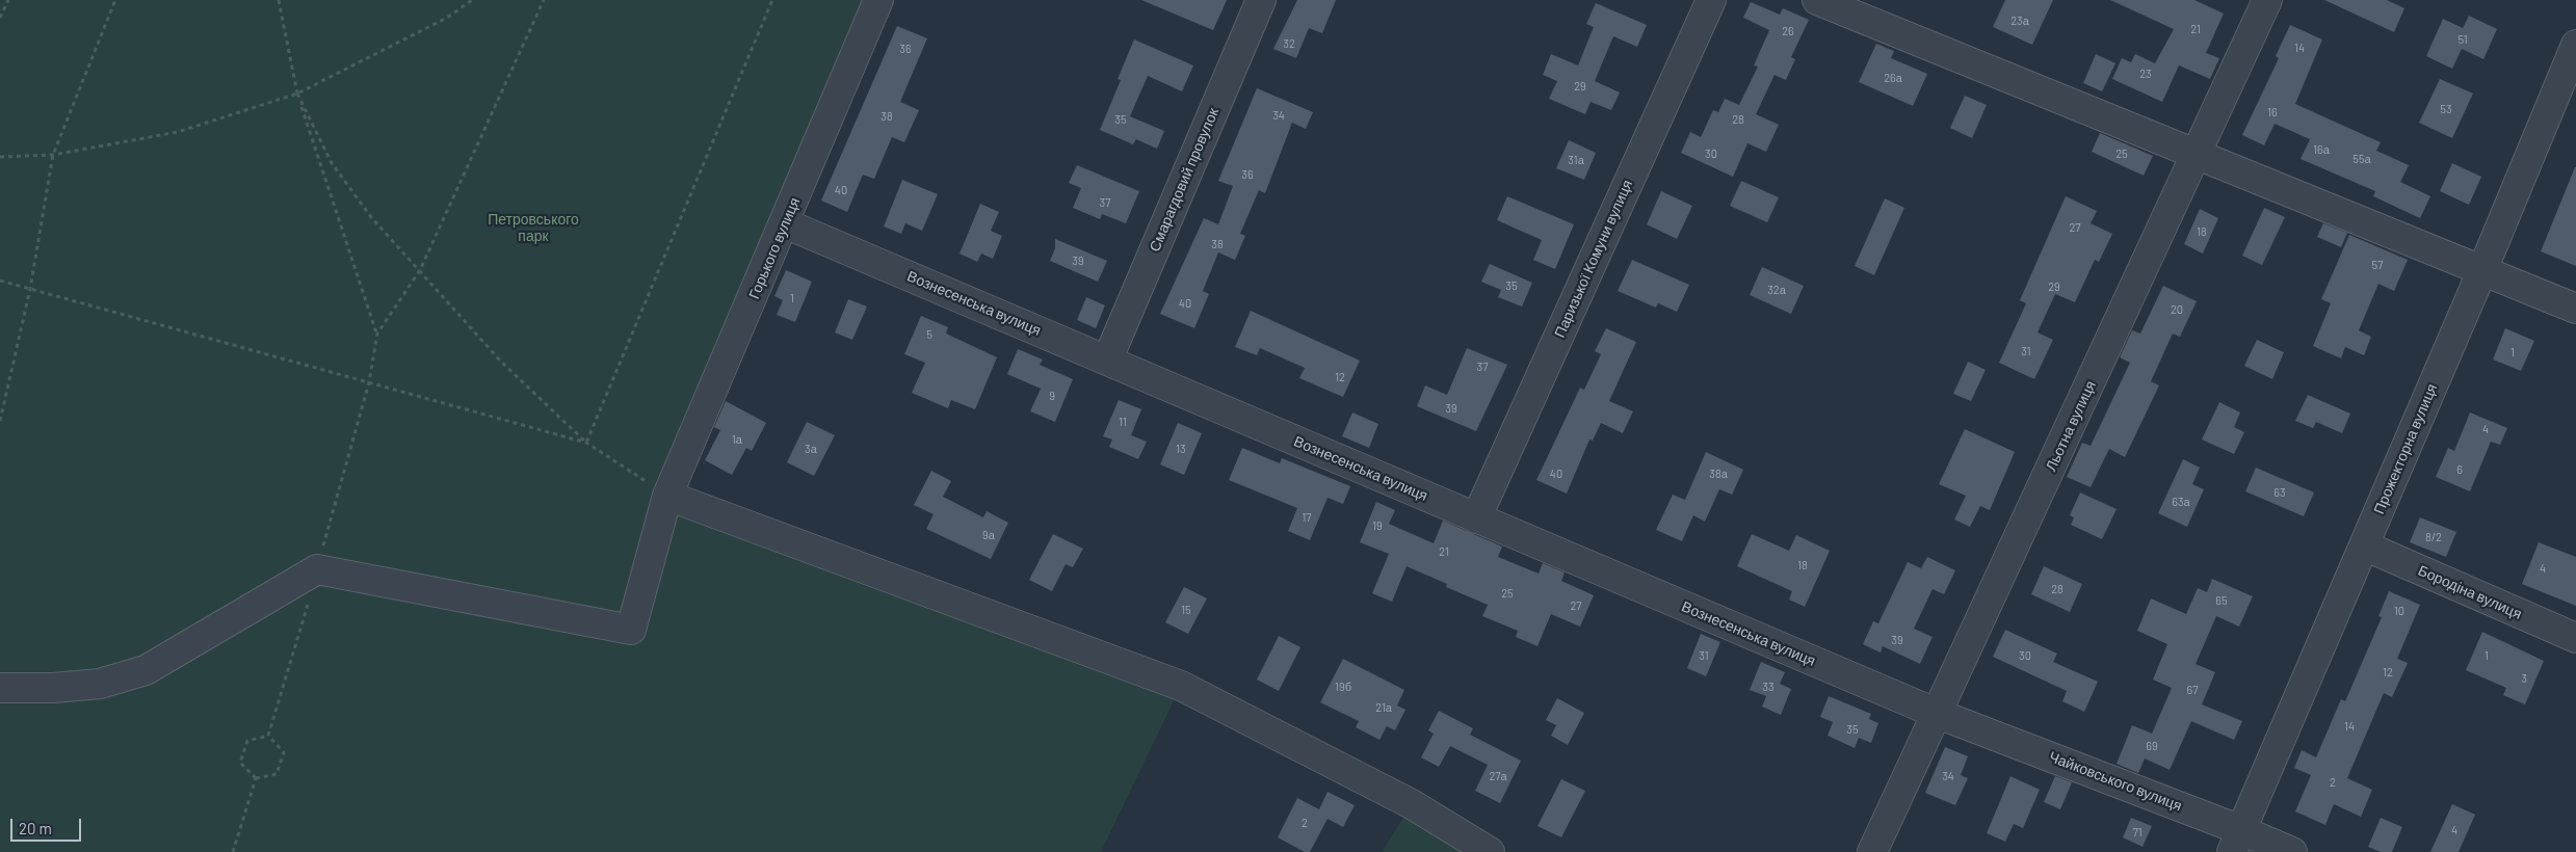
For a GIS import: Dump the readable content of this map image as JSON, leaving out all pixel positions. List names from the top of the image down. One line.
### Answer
{"streets":{"street":["Смарагдовий провулок","Горького вулиця","Паризької Комуни вулиця","Вознесенська вулиця","Льотна вулиця","Прожекторна вулиця","Бородіна вулиця","Чайковського вулиця"]},"crossings":[["Смарагдовий провулок","Вознесенська вулиця"],["Горького вулиця","Вознесенська вулиця"],["Паризької Комуни вулиця","Вознесенська вулиця"],["Вознесенська вулиця","Льотна вулиця"],["Вознесенська вулиця","Чайковського вулиця"],["Льотна вулиця","Чайковського вулиця"],["Прожекторна вулиця","Бородіна вулиця"],["Прожекторна вулиця","Чайковського вулиця"]],"parks":["Петровського парк"],"house_numbers":["23а","21","26","51","32","14","36","23","26а","29","53","16","34","38","35","28","16а","30","25","55а","31а","36","40","37","27","18","38","39","57","35","29","32а","1","40","20","5","31","1","37","12","9","39","11","4","1а","3а","13","6","40","38а","63","63а","17","19","9а","8/2","21","18","4","28","25","65","27","15","10","39","31","30","1","12","3","19б","33","67","21а","14","35","69","27а","34","2","2","4","71"],"scale_bar":"20 m"}
